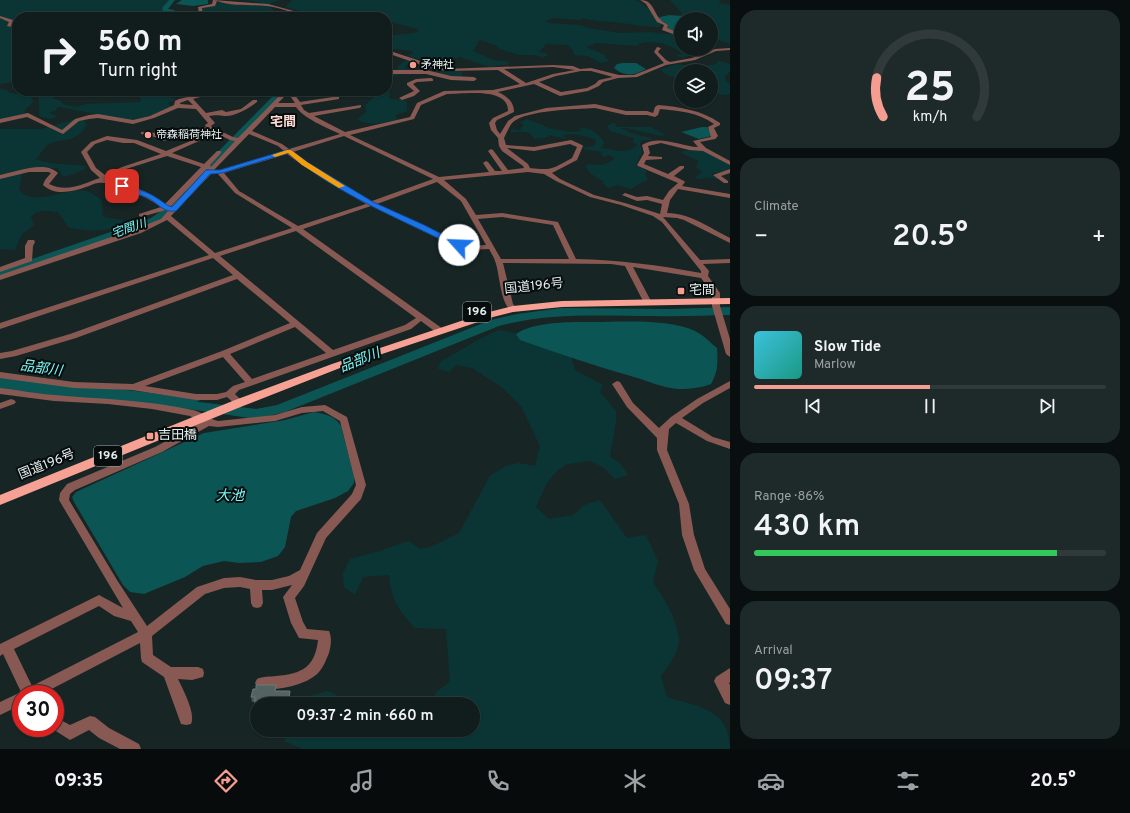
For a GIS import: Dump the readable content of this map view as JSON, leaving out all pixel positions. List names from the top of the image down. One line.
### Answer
{"streets":{"highway":["国道196号","196"]},"districts":["宅間"],"water":["宅間川","品部川","大池"],"places":{"other":["矛神社","帝森稲荷神社"],"transit":["宅間","吉田橋"]},"page":{"turn":["560 m","Turn right"],"tile":["Climate",["Range · 86%","430 km"],["Arrival","09:37"]],"heat":["−","20.5°","+"],"song":["Slow Tide","Marlow"],"limit":"30","trip":"09:37 · 2 min · 660 m","tabs":["09:35","20.5°"],"gauge":["25","km/h"]}}
